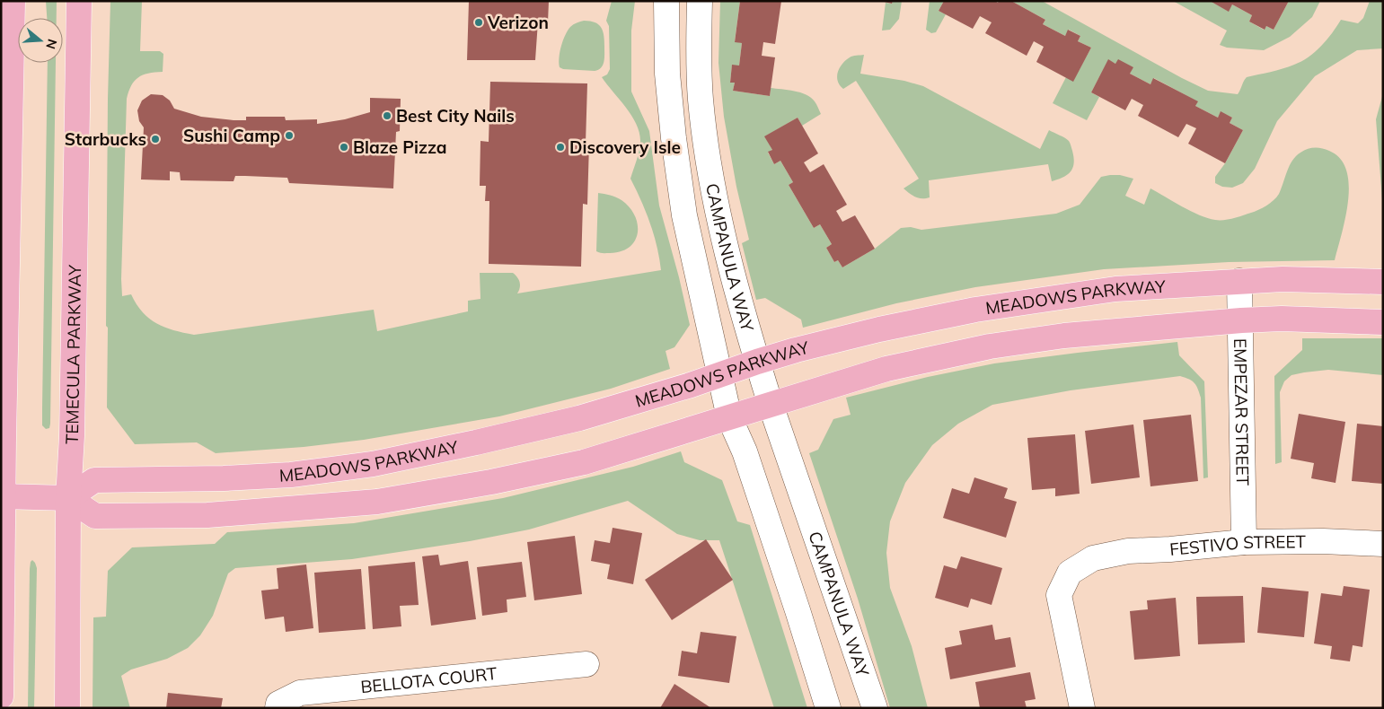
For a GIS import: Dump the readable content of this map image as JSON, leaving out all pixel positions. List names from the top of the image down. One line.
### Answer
{"streets":{"main road":["MEADOWS PARKWAY","TEMECULA PARKWAY"],"street":["CAMPANULA WAY","EMPEZAR STREET","FESTIVO STREET","BELLOTA COURT"]},"crossings":[["CAMPANULA WAY","MEADOWS PARKWAY"],["MEADOWS PARKWAY","TEMECULA PARKWAY"],["MEADOWS PARKWAY","EMPEZAR STREET"],["EMPEZAR STREET","FESTIVO STREET"]],"places":["Verizon","Best City Nails","Sushi Camp","Starbucks","Blaze Pizza","Discovery Isle"],"north":"right"}
